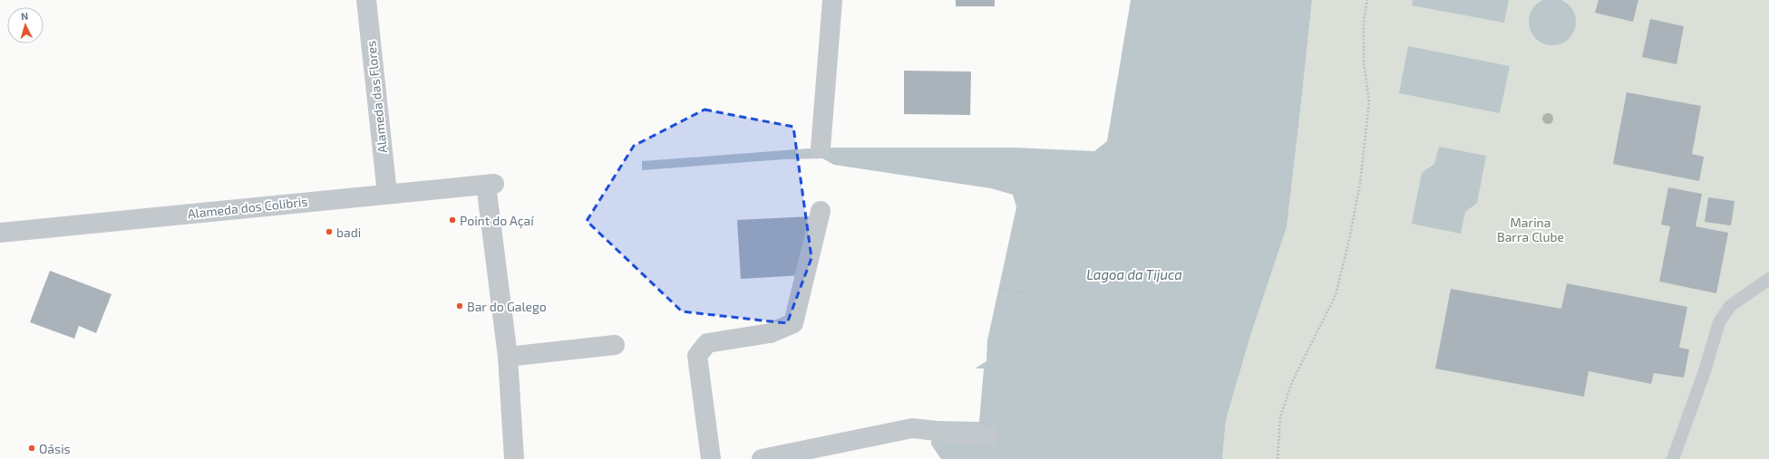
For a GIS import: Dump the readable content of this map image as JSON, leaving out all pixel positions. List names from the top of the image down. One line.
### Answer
{"streets":{"street":["Alameda das Flores","Alameda dos Colibris"]},"crossings":[["Alameda das Flores","Alameda dos Colibris"]],"water":["Lagoa da Tijuca"],"parks":["Marina Barra Clube"],"places":["Point do Açaí","badi","Bar do Galego","Oásis"],"north":"top"}
